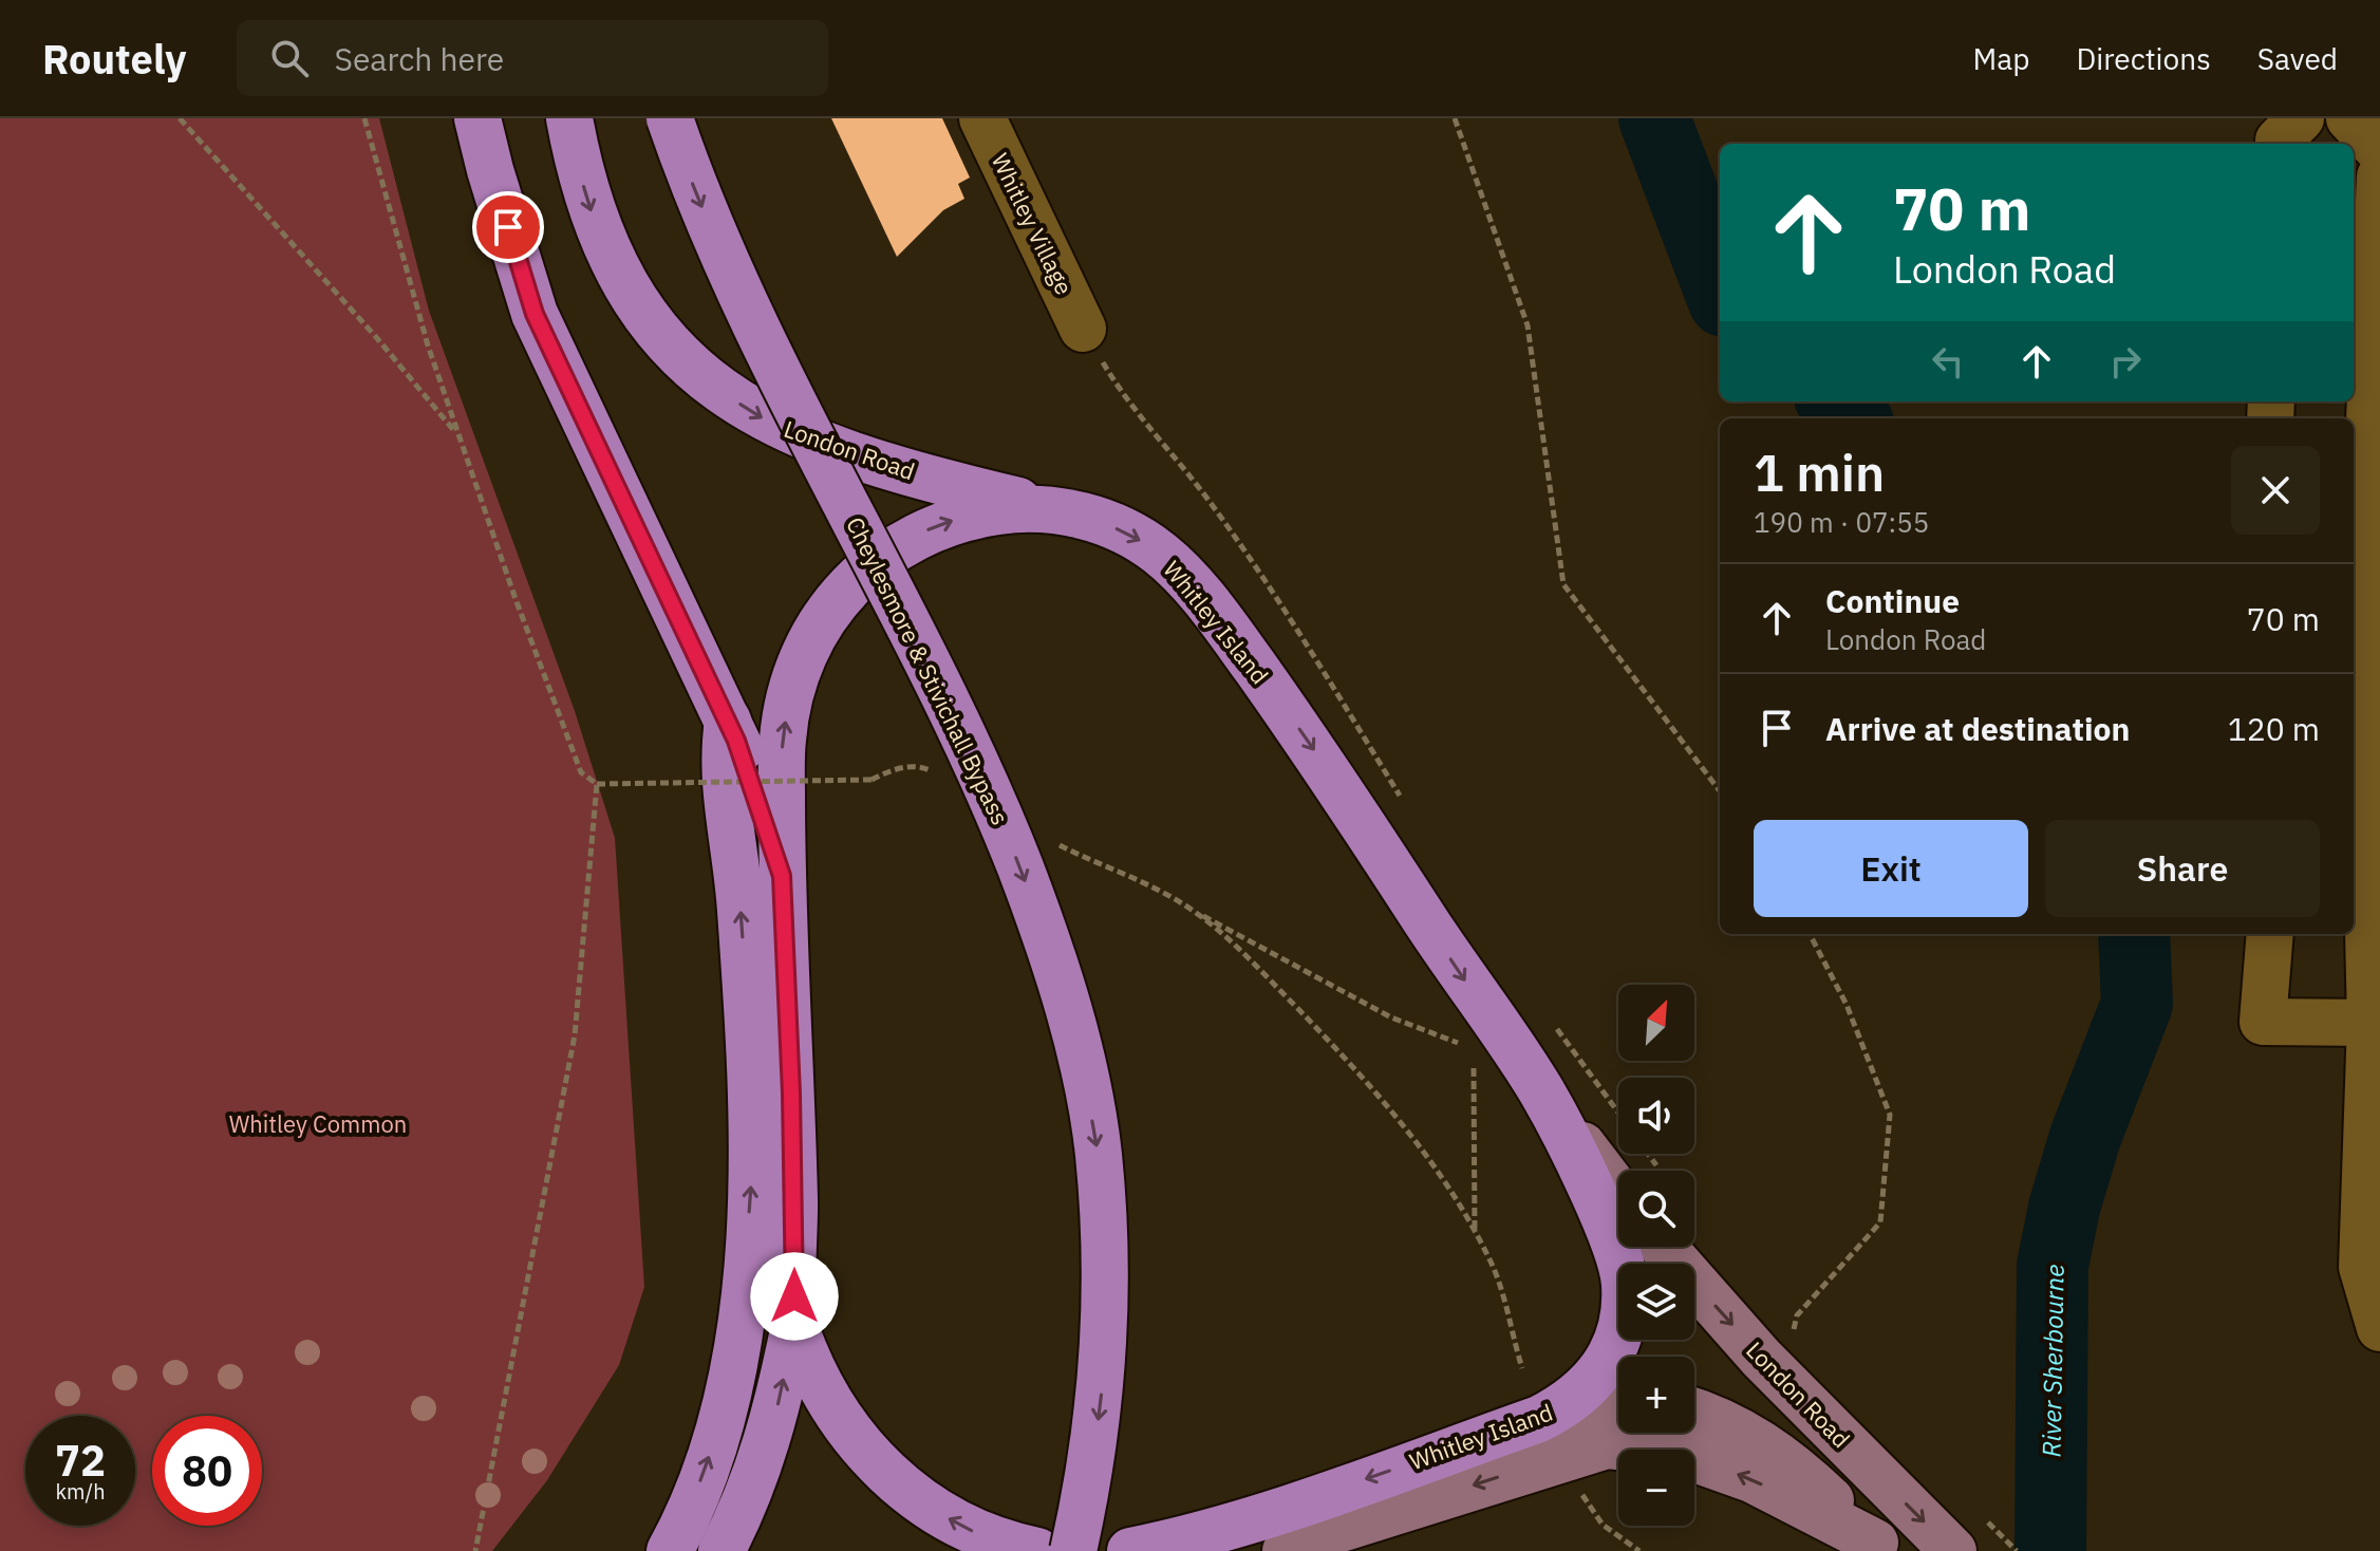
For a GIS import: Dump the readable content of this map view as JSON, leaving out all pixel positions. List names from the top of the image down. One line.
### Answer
{"streets":{"highway":["London Road","Whitley Island","Cheylesmore & Stivichall Bypass"],"street":["Whitley Village"]},"crossings":[["London Road","Whitley Island"]],"water":["River Sherbourne"],"parks":["Whitley Common"],"north":"top right","page":{"header":"Routely","search":"Search here","nav":["Map","Directions","Saved"],"turn":["70 m","London Road"],"heading":["1 min","190 m · 07:55"],"list":[{"name":"Continue","note":"London Road","value":"70 m"},{"name":"Arrive at destination","value":"120 m"}],"buttons":["Exit","Share"],"map_buttons":["+","−"],"speed":"72 km/h","limit":"80"}}
